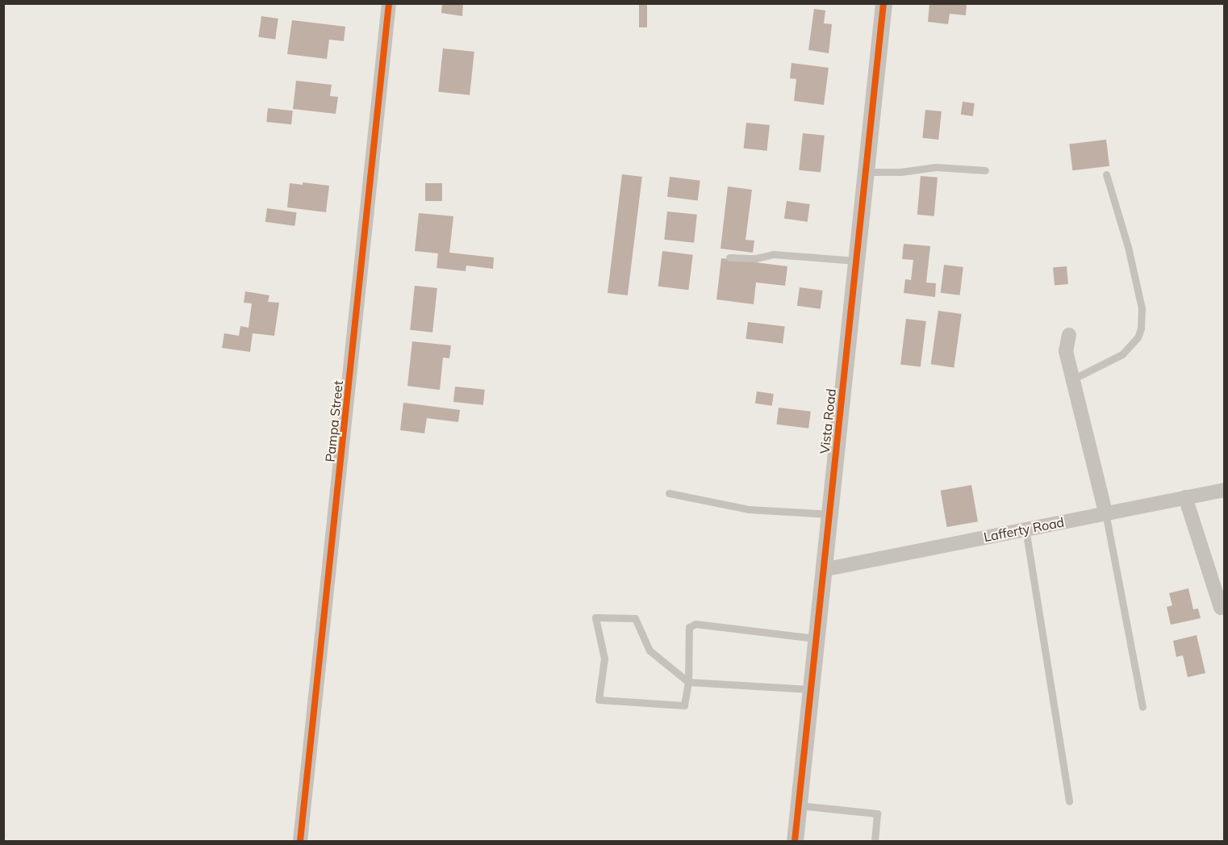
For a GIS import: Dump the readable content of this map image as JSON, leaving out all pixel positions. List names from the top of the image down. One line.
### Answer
{"streets":{"street":["Pampa Street","Vista Road","Lafferty Road"]},"crossings":[["Vista Road","Lafferty Road"]]}
